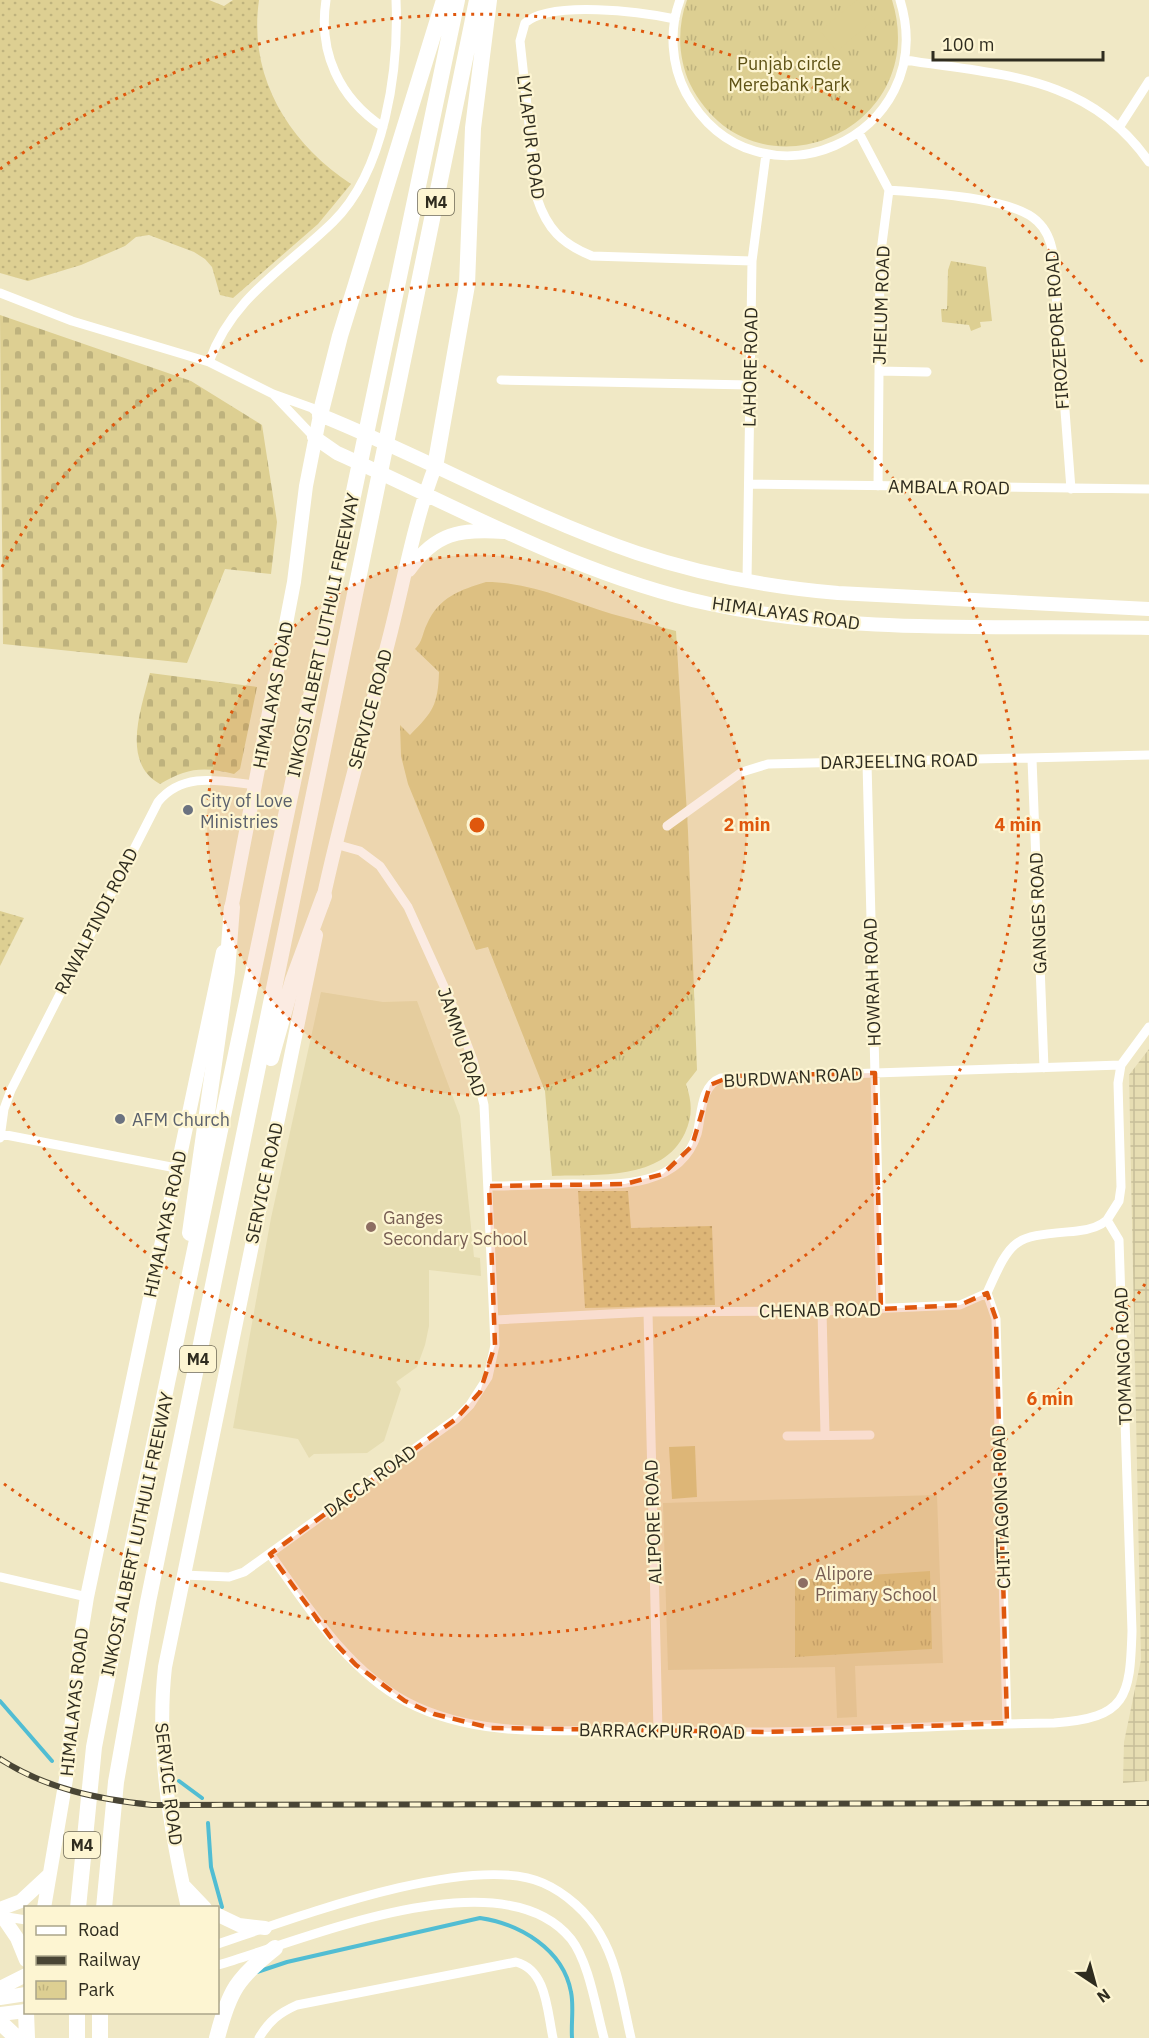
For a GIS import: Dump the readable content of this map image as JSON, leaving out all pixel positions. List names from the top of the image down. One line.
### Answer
{"streets":{"highway":["M4","INKOSI ALBERT LUTHULI FREEWAY"],"street":["LYLAPUR ROAD","JHELUM ROAD","FIROZEPORE ROAD","LAHORE ROAD","AMBALA ROAD","HIMALAYAS ROAD","SERVICE ROAD","DARJEELING ROAD","GANGES ROAD","RAWALPINDI ROAD","HOWRAH ROAD","JAMMU ROAD","BURDWAN ROAD","CHENAB ROAD","TOMANGO ROAD","DACCA ROAD","CHITTAGONG ROAD","ALIPORE ROAD","BARRACKPUR ROAD"]},"crossings":[["LYLAPUR ROAD","LAHORE ROAD"],["JHELUM ROAD","FIROZEPORE ROAD"],["JHELUM ROAD","AMBALA ROAD"],["FIROZEPORE ROAD","AMBALA ROAD"],["LAHORE ROAD","AMBALA ROAD"],["LAHORE ROAD","HIMALAYAS ROAD"],["HIMALAYAS ROAD","SERVICE ROAD"],["HIMALAYAS ROAD","RAWALPINDI ROAD"],["SERVICE ROAD","JAMMU ROAD"],["SERVICE ROAD","DACCA ROAD"],["DARJEELING ROAD","GANGES ROAD"],["DARJEELING ROAD","HOWRAH ROAD"],["GANGES ROAD","BURDWAN ROAD"],["HOWRAH ROAD","BURDWAN ROAD"],["HOWRAH ROAD","CHENAB ROAD"],["JAMMU ROAD","BURDWAN ROAD"],["JAMMU ROAD","CHENAB ROAD"],["JAMMU ROAD","DACCA ROAD"],["CHENAB ROAD","DACCA ROAD"],["CHENAB ROAD","CHITTAGONG ROAD"],["CHENAB ROAD","ALIPORE ROAD"],["TOMANGO ROAD","BARRACKPUR ROAD"],["DACCA ROAD","BARRACKPUR ROAD"],["CHITTAGONG ROAD","BARRACKPUR ROAD"],["ALIPORE ROAD","BARRACKPUR ROAD"]],"parks":["Punjab circle Merebank Park"],"places":["City of Love Ministries","AFM Church","Ganges Secondary School","Alipore Primary School"],"legend":["Road","Railway","Park"],"scale_bar":"100 m","north":"bottom right","rings":["2 min","4 min","6 min"]}
